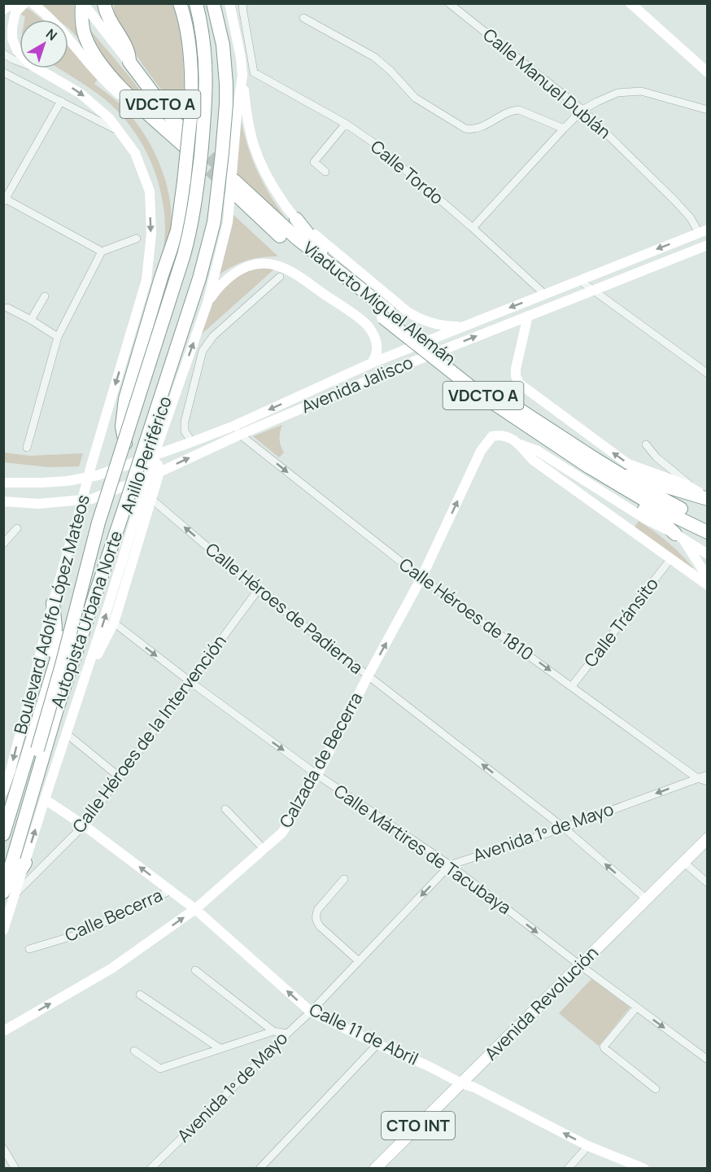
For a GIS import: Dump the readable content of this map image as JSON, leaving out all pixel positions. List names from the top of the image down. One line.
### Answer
{"streets":{"highway":["VDCTO A","Viaducto Miguel Alemán","Anillo Periférico","Autopista Urbana Norte"],"main road":["Avenida Jalisco","Boulevard Adolfo López Mateos","Calzada de Becerra","Avenida Revolución","Calle 11 de Abril","CTO INT"],"street":["Calle Manuel Dublán","Calle Tordo","Calle Héroes de Padierna","Calle Héroes de 1810","Calle Tránsito","Calle Héroes de la Intervención","Avenida 1º de Mayo","Calle Mártires de Tacubaya","Calle Becerra"]},"crossings":[["Calle Manuel Dublán","Avenida Jalisco"],["Calle Tordo","Avenida Jalisco"],["Viaducto Miguel Alemán","Avenida Jalisco"],["Avenida Jalisco","Calle Héroes de 1810"],["Anillo Periférico","Autopista Urbana Norte"],["Anillo Periférico","Calle Héroes de la Intervención"],["Calle Héroes de Padierna","Calle Héroes de la Intervención"],["Calle Héroes de Padierna","Calzada de Becerra"],["Calle Héroes de Padierna","Avenida 1º de Mayo"],["Calle Héroes de Padierna","Avenida Revolución"],["Calle Héroes de 1810","Calle Tránsito"],["Calle Héroes de 1810","Calzada de Becerra"],["Calle Héroes de 1810","Avenida 1º de Mayo"],["Autopista Urbana Norte","Calle Héroes de la Intervención"],["Calle Héroes de la Intervención","Calle Mártires de Tacubaya"],["Calle Héroes de la Intervención","Calle 11 de Abril"],["Calzada de Becerra","Calle Mártires de Tacubaya"],["Calzada de Becerra","Calle 11 de Abril"],["Avenida 1º de Mayo","Calle Mártires de Tacubaya"],["Avenida 1º de Mayo","Calle 11 de Abril"],["Calle Mártires de Tacubaya","Avenida Revolución"],["Calle Becerra","Calle 11 de Abril"],["Avenida Revolución","Calle 11 de Abril"]],"one_way":["Calle Héroes de Padierna","Calle Héroes de 1810","Calzada de Becerra","Avenida 1º de Mayo","Calle Mártires de Tacubaya","Calle 11 de Abril"],"north":"top right"}
